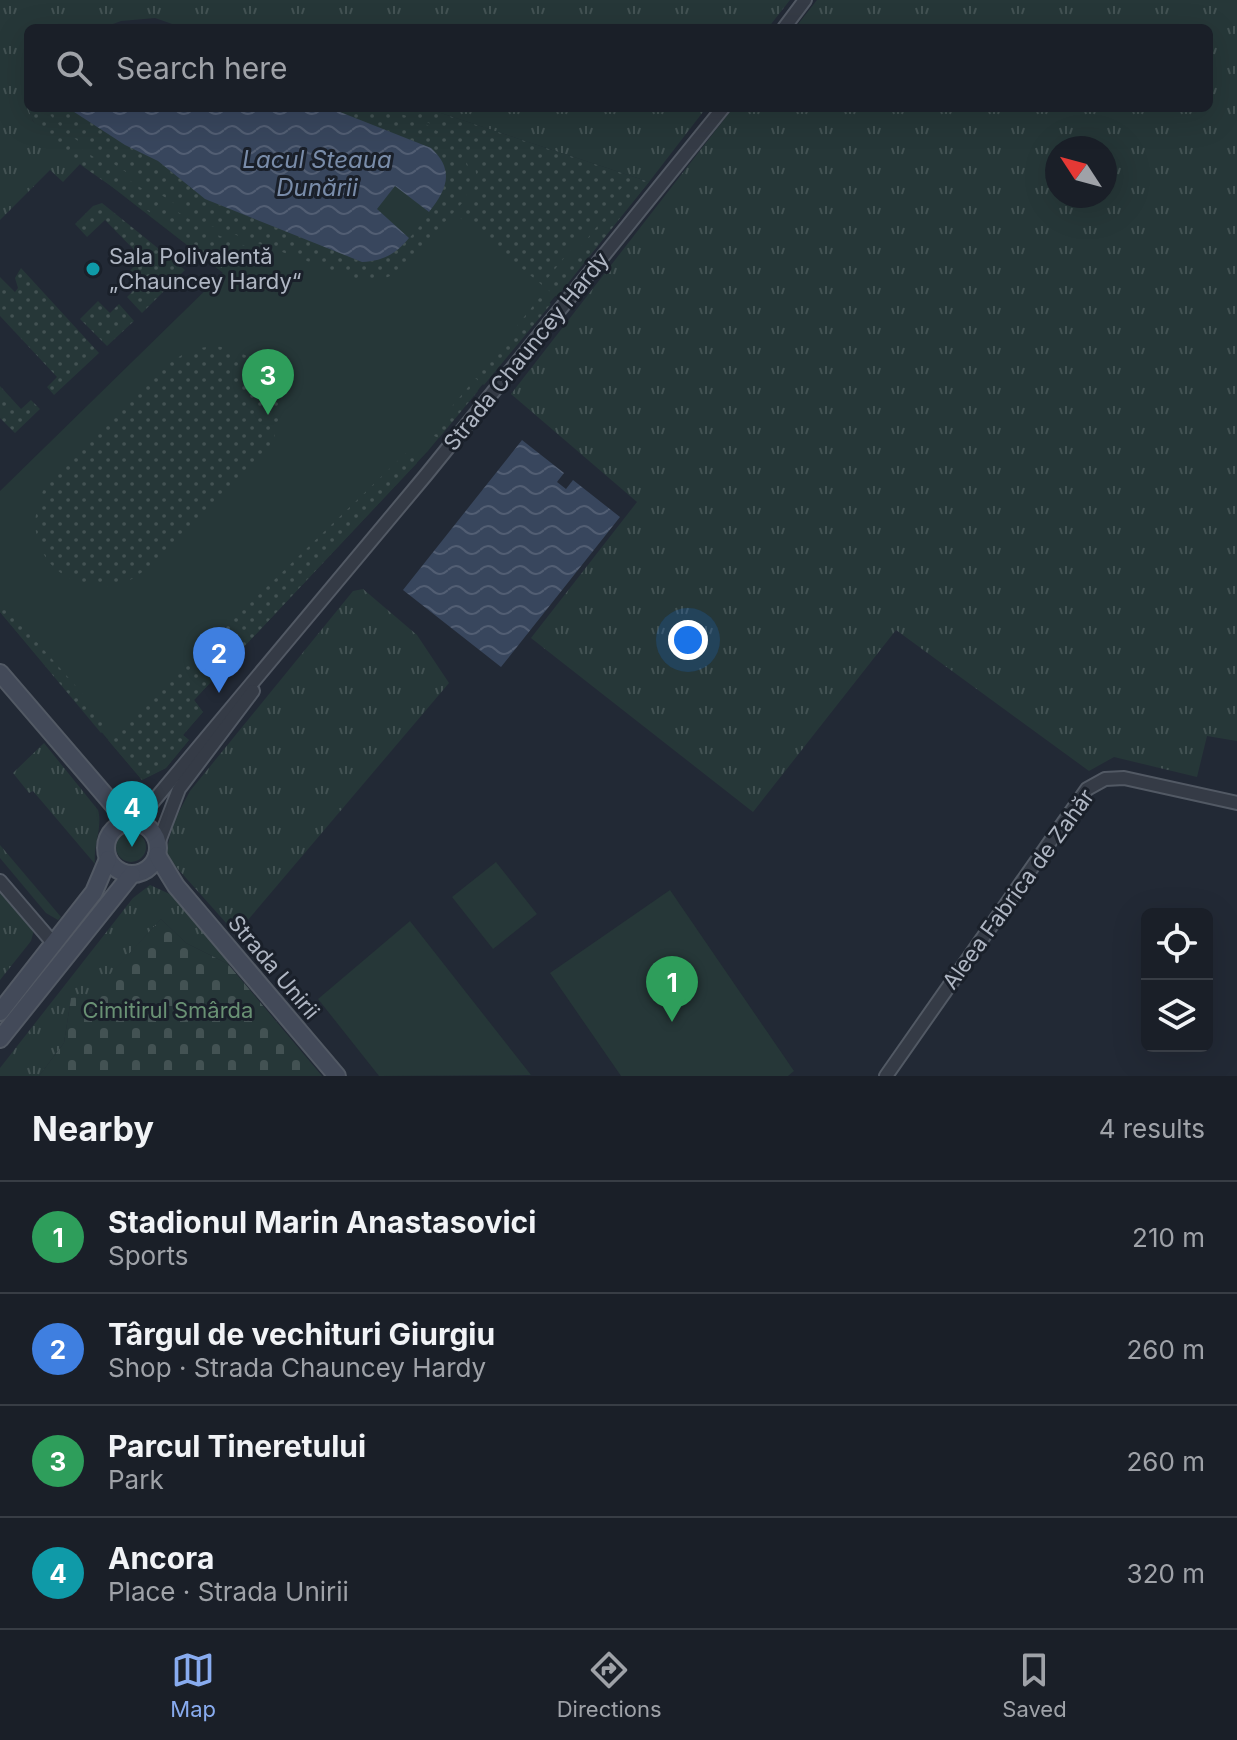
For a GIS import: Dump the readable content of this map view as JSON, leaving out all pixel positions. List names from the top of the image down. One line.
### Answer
{"streets":{"main road":["Strada Unirii"],"street":["Strada Chauncey Hardy","Aleea Fabrica de Zahăr"]},"crossings":[["Strada Chauncey Hardy","Strada Unirii"]],"water":["Lacul Steaua Dunării"],"parks":["Cimitirul Smârda"],"places":["Sala Polivalentă „Chauncey Hardy“"],"north":"top left","page":{"search":"Search here","pins":["3","2","4","1"],"heading":["Nearby","4 results"],"list":[{"mark":"1","name":"Stadionul Marin Anastasovici","note":"Sports","value":"210 m"},{"mark":"2","name":"Târgul de vechituri Giurgiu","note":"Shop · Strada Chauncey Hardy","value":"260 m"},{"mark":"3","name":"Parcul Tineretului","note":"Park","value":"260 m"},{"mark":"4","name":"Ancora","note":"Place · Strada Unirii","value":"320 m"}],"nav":["Map","Directions","Saved"]}}
